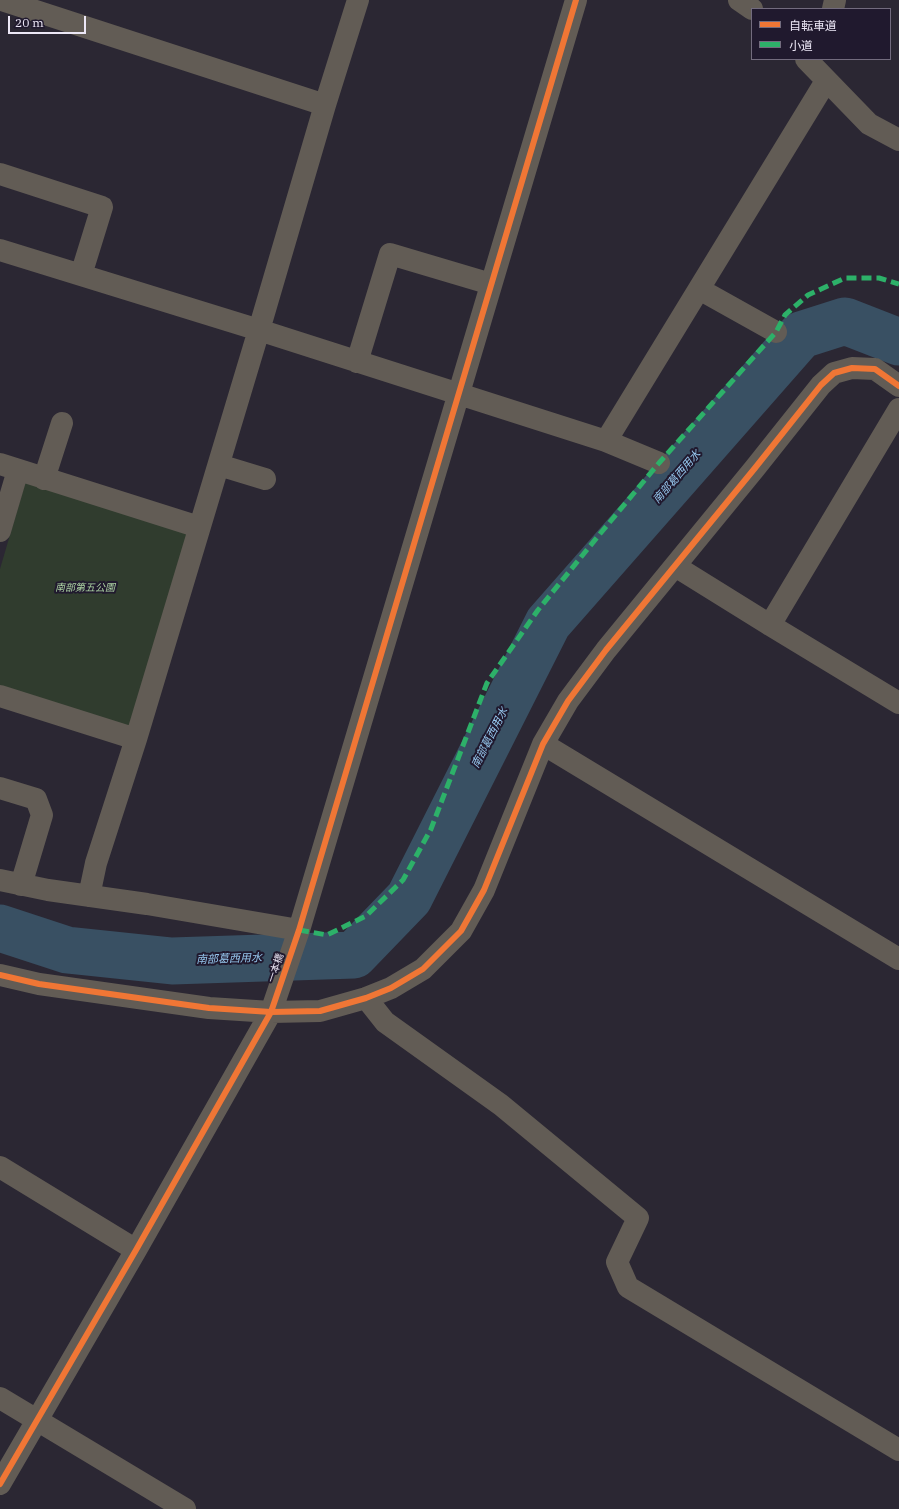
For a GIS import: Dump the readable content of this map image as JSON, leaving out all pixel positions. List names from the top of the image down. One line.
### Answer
{"streets":{"street":["一本橋"]},"water":["南部葛西用水"],"parks":["南部第五公園"],"legend":["自転車道","小道"],"scale_bar":"20 m"}
